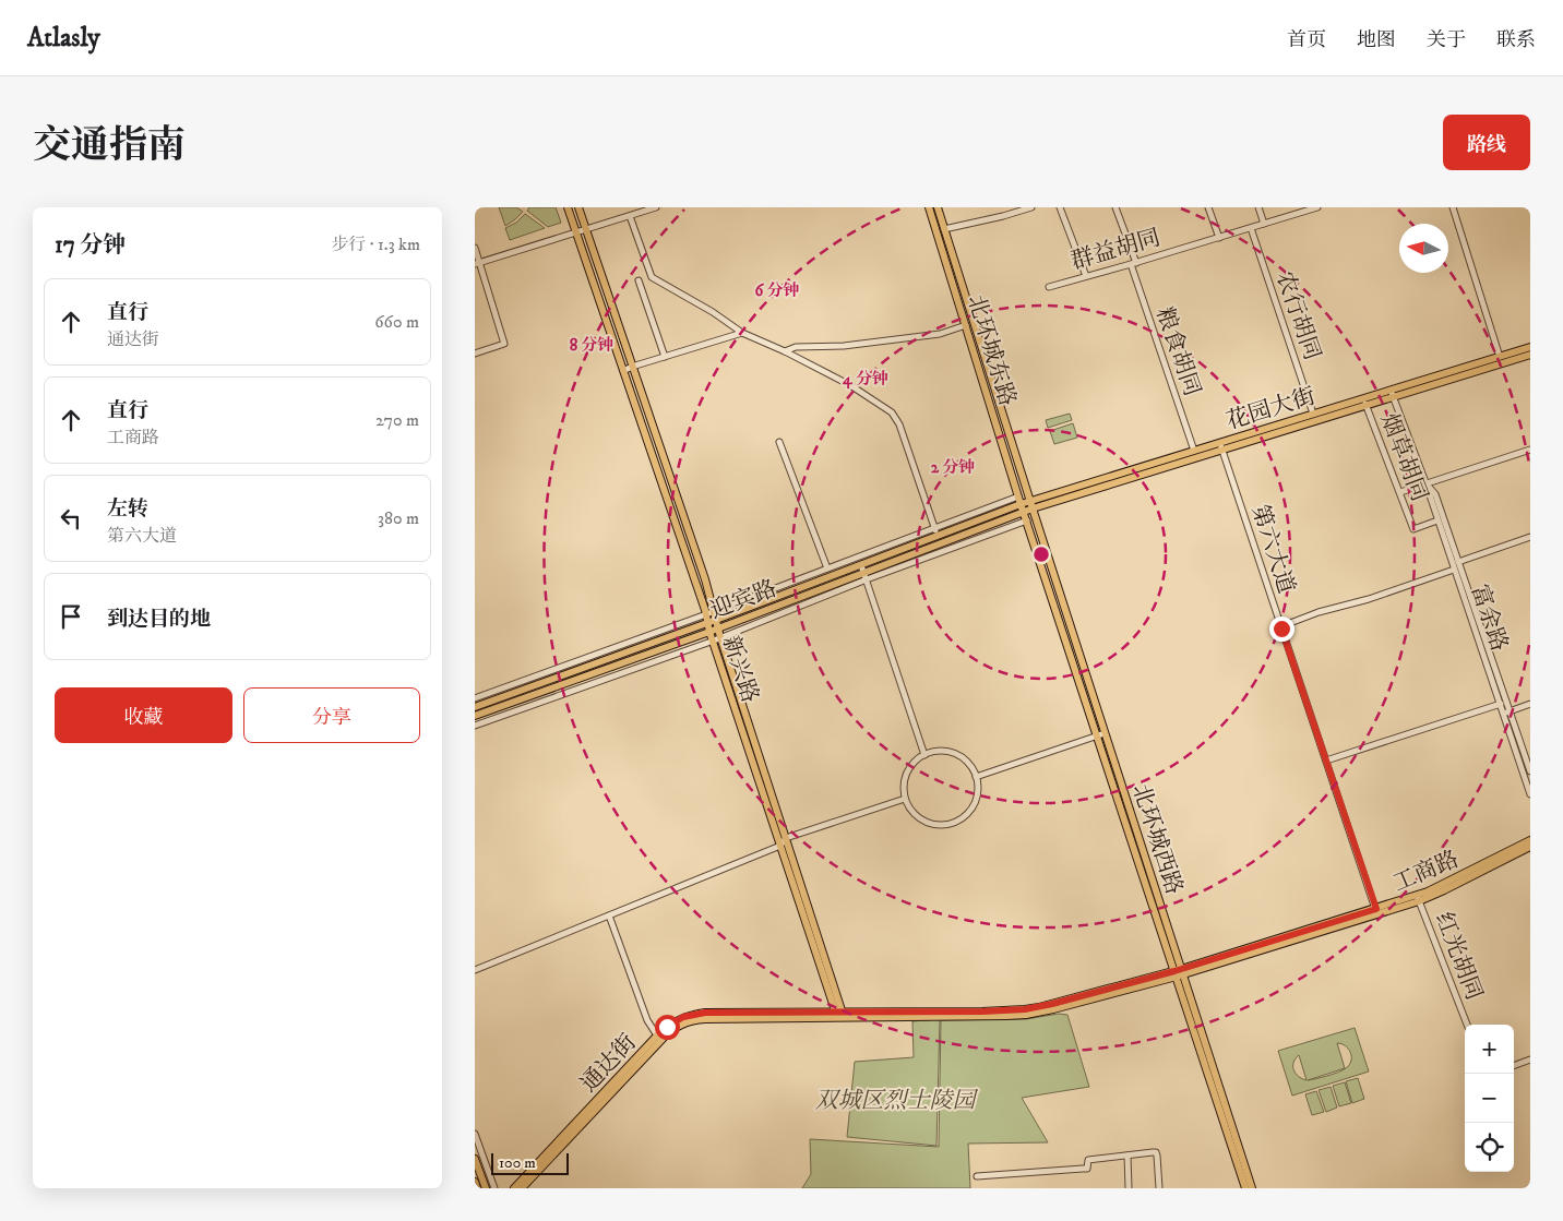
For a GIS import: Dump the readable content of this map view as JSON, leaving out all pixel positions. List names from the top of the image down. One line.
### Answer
{"streets":{"main road":["北环城东路","花园大街","迎宾路","新兴路","北环城西路","工商路","通达街"],"street":["群益胡同","农行胡同","粮食胡同","烟草胡同","第六大道","富余路","红光胡同"]},"crossings":[["群益胡同","农行胡同"],["群益胡同","粮食胡同"],["农行胡同","花园大街"],["北环城东路","花园大街"],["北环城东路","迎宾路"],["北环城东路","北环城西路"],["粮食胡同","花园大街"],["花园大街","烟草胡同"],["花园大街","第六大道"],["花园大街","迎宾路"],["花园大街","富余路"],["花园大街","北环城西路"],["烟草胡同","富余路"],["第六大道","工商路"],["迎宾路","新兴路"],["迎宾路","北环城西路"],["新兴路","通达街"],["北环城西路","工商路"],["北环城西路","通达街"],["工商路","红光胡同"],["工商路","通达街"]],"parks":["双城区烈士陵园"],"scale_bar":"100 m","north":"left","page":{"header":"Atlasly","nav":["首页","地图","关于","联系"],"title":"交通指南","buttons":["路线",["收藏","分享"]],"heading":["17 分钟","步行 · 1.3 km"],"list":[["直行","通达街","660 m"],["直行","工商路","270 m"],["左转","第六大道","380 m"],"到达目的地"],"map_buttons":["+","−"],"scale":"100 m"},"rings":["6 分钟","8 分钟","4 分钟","2 分钟"]}
